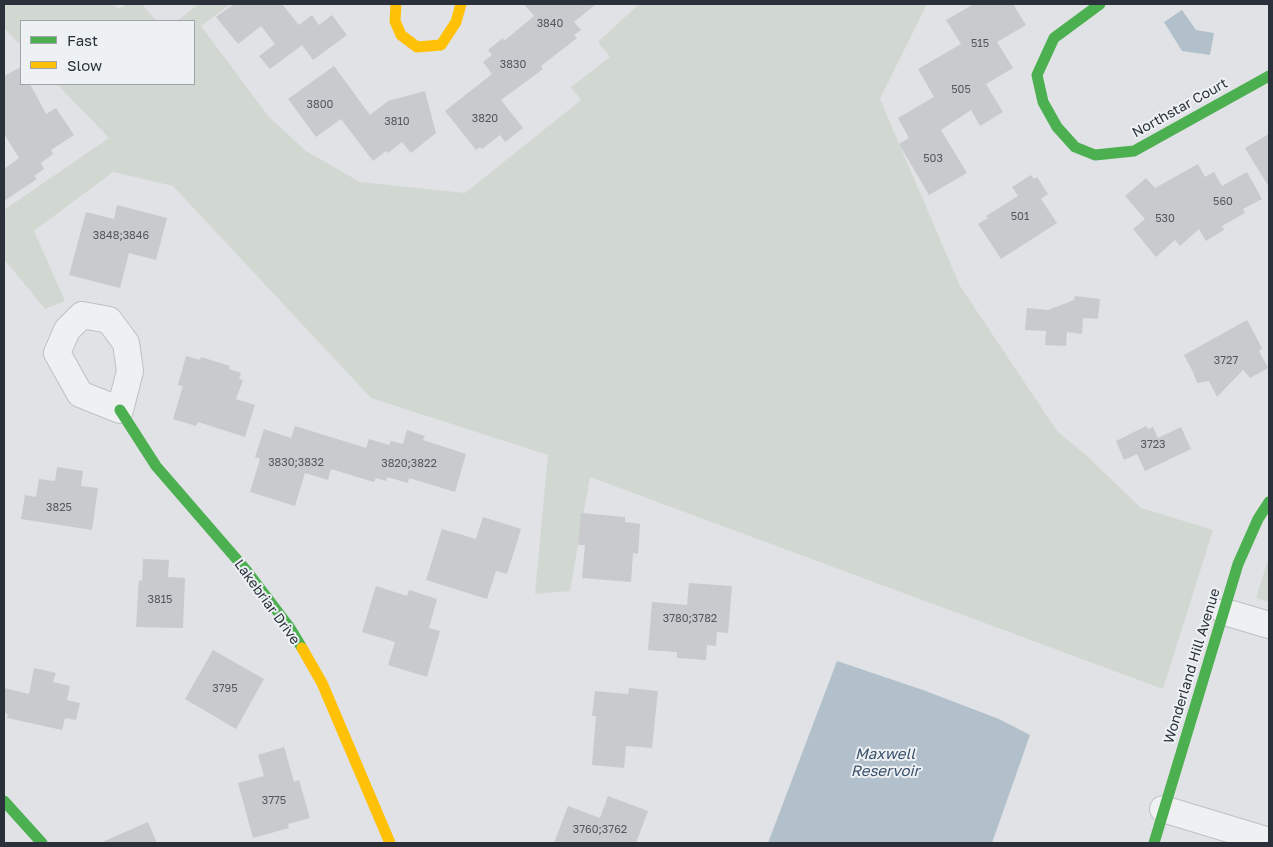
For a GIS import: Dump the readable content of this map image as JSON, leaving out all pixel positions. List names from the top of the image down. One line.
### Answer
{"streets":{"street":["Northstar Court","Lakebriar Drive","Wonderland Hill Avenue"]},"water":["Maxwell Reservoir"],"house_numbers":["3840","515","3830","505","3800","3820","3810","503","560","501","530","3848;3846","3727","3723","3830;3832","3820;3822","3825","3815","3780;3782","3795","3775","3760;3762"],"legend":["Fast","Slow"]}
